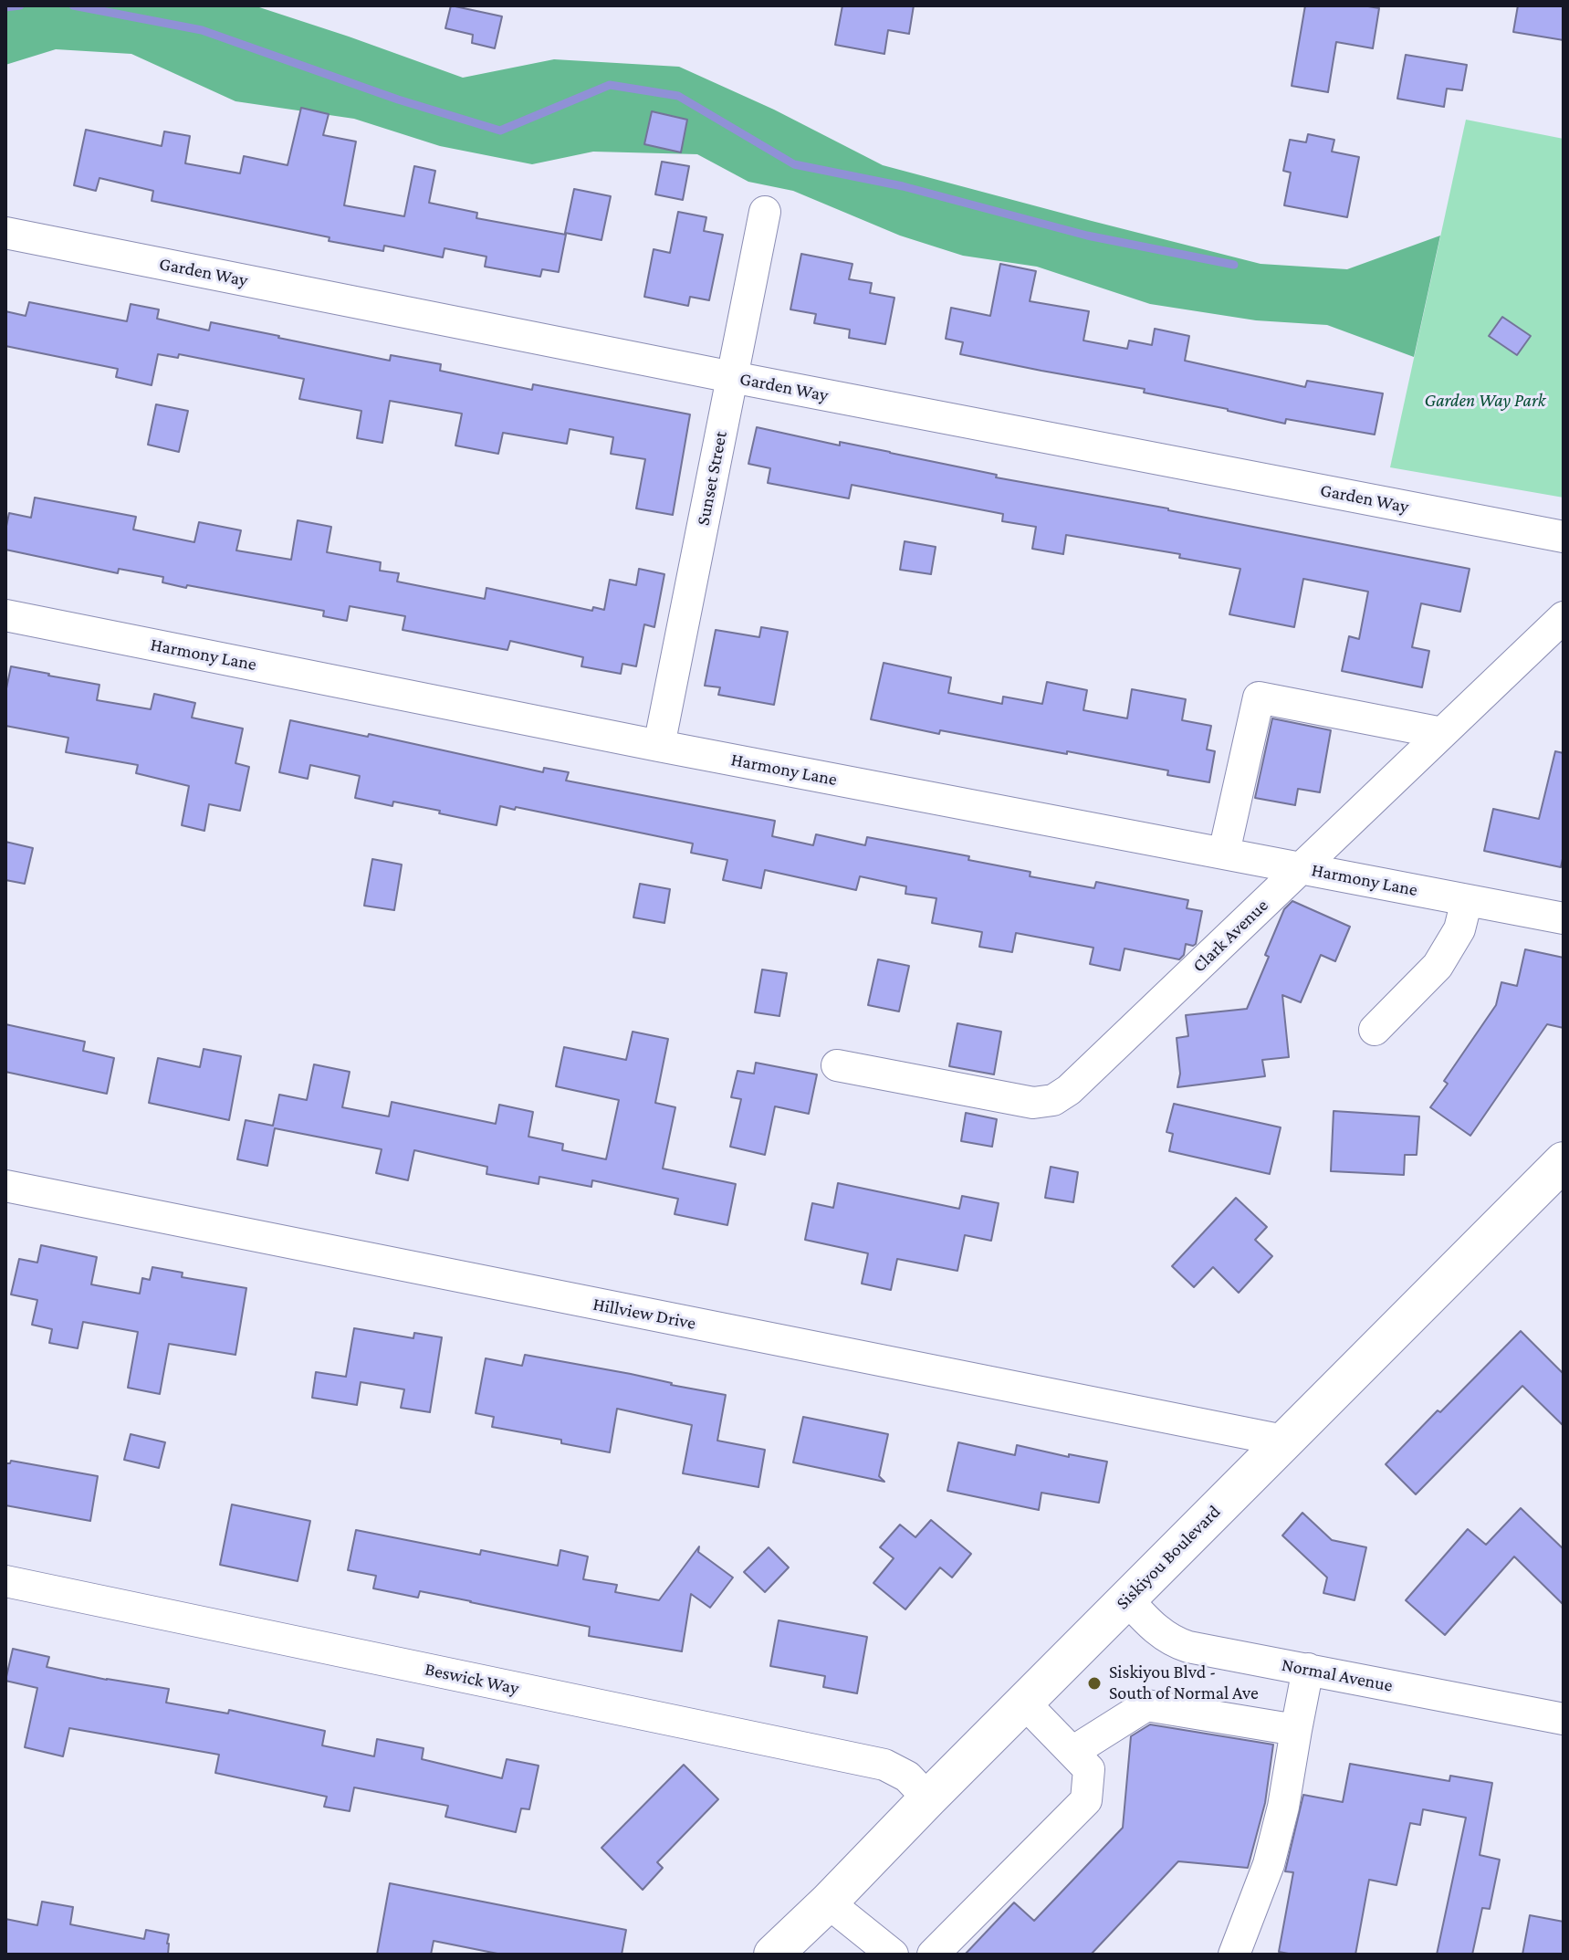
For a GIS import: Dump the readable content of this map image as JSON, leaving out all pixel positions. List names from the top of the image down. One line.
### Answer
{"streets":{"main road":["Siskiyou Boulevard"],"street":["Garden Way","Sunset Street","Harmony Lane","Clark Avenue","Hillview Drive","Normal Avenue","Beswick Way"]},"crossings":[["Garden Way","Sunset Street"],["Sunset Street","Harmony Lane"],["Harmony Lane","Clark Avenue"],["Hillview Drive","Siskiyou Boulevard"],["Siskiyou Boulevard","Normal Avenue"],["Siskiyou Boulevard","Beswick Way"]],"parks":["Garden Way Park"],"places":["Siskiyou Blvd - South of Normal Ave"]}
